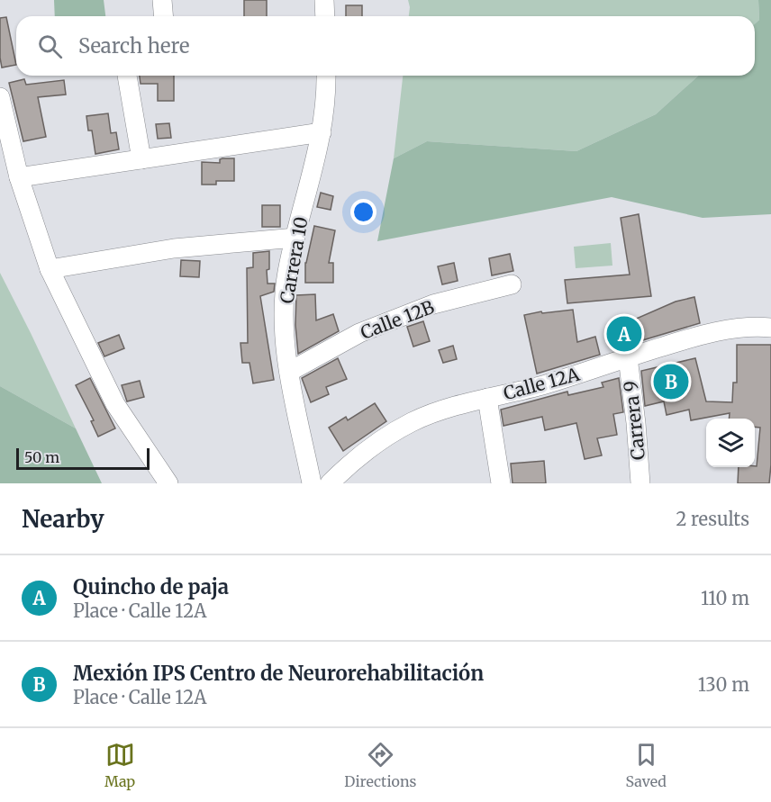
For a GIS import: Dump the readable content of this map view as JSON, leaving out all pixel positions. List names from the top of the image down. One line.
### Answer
{"streets":{"street":["Carrera 10","Calle 12B","Calle 12A","Carrera 9"]},"crossings":[["Carrera 10","Calle 12B"],["Calle 12A","Carrera 9"]],"scale_bar":"50 m","page":{"search":"Search here","pins":["A","B"],"scale":"50 m","heading":["Nearby","2 results"],"list":[{"mark":"A","name":"Quincho de paja","note":"Place · Calle 12A","value":"110 m"},{"mark":"B","name":"Mexión IPS Centro de Neurorehabilitación","note":"Place · Calle 12A","value":"130 m"}],"nav":["Map","Directions","Saved"]}}
